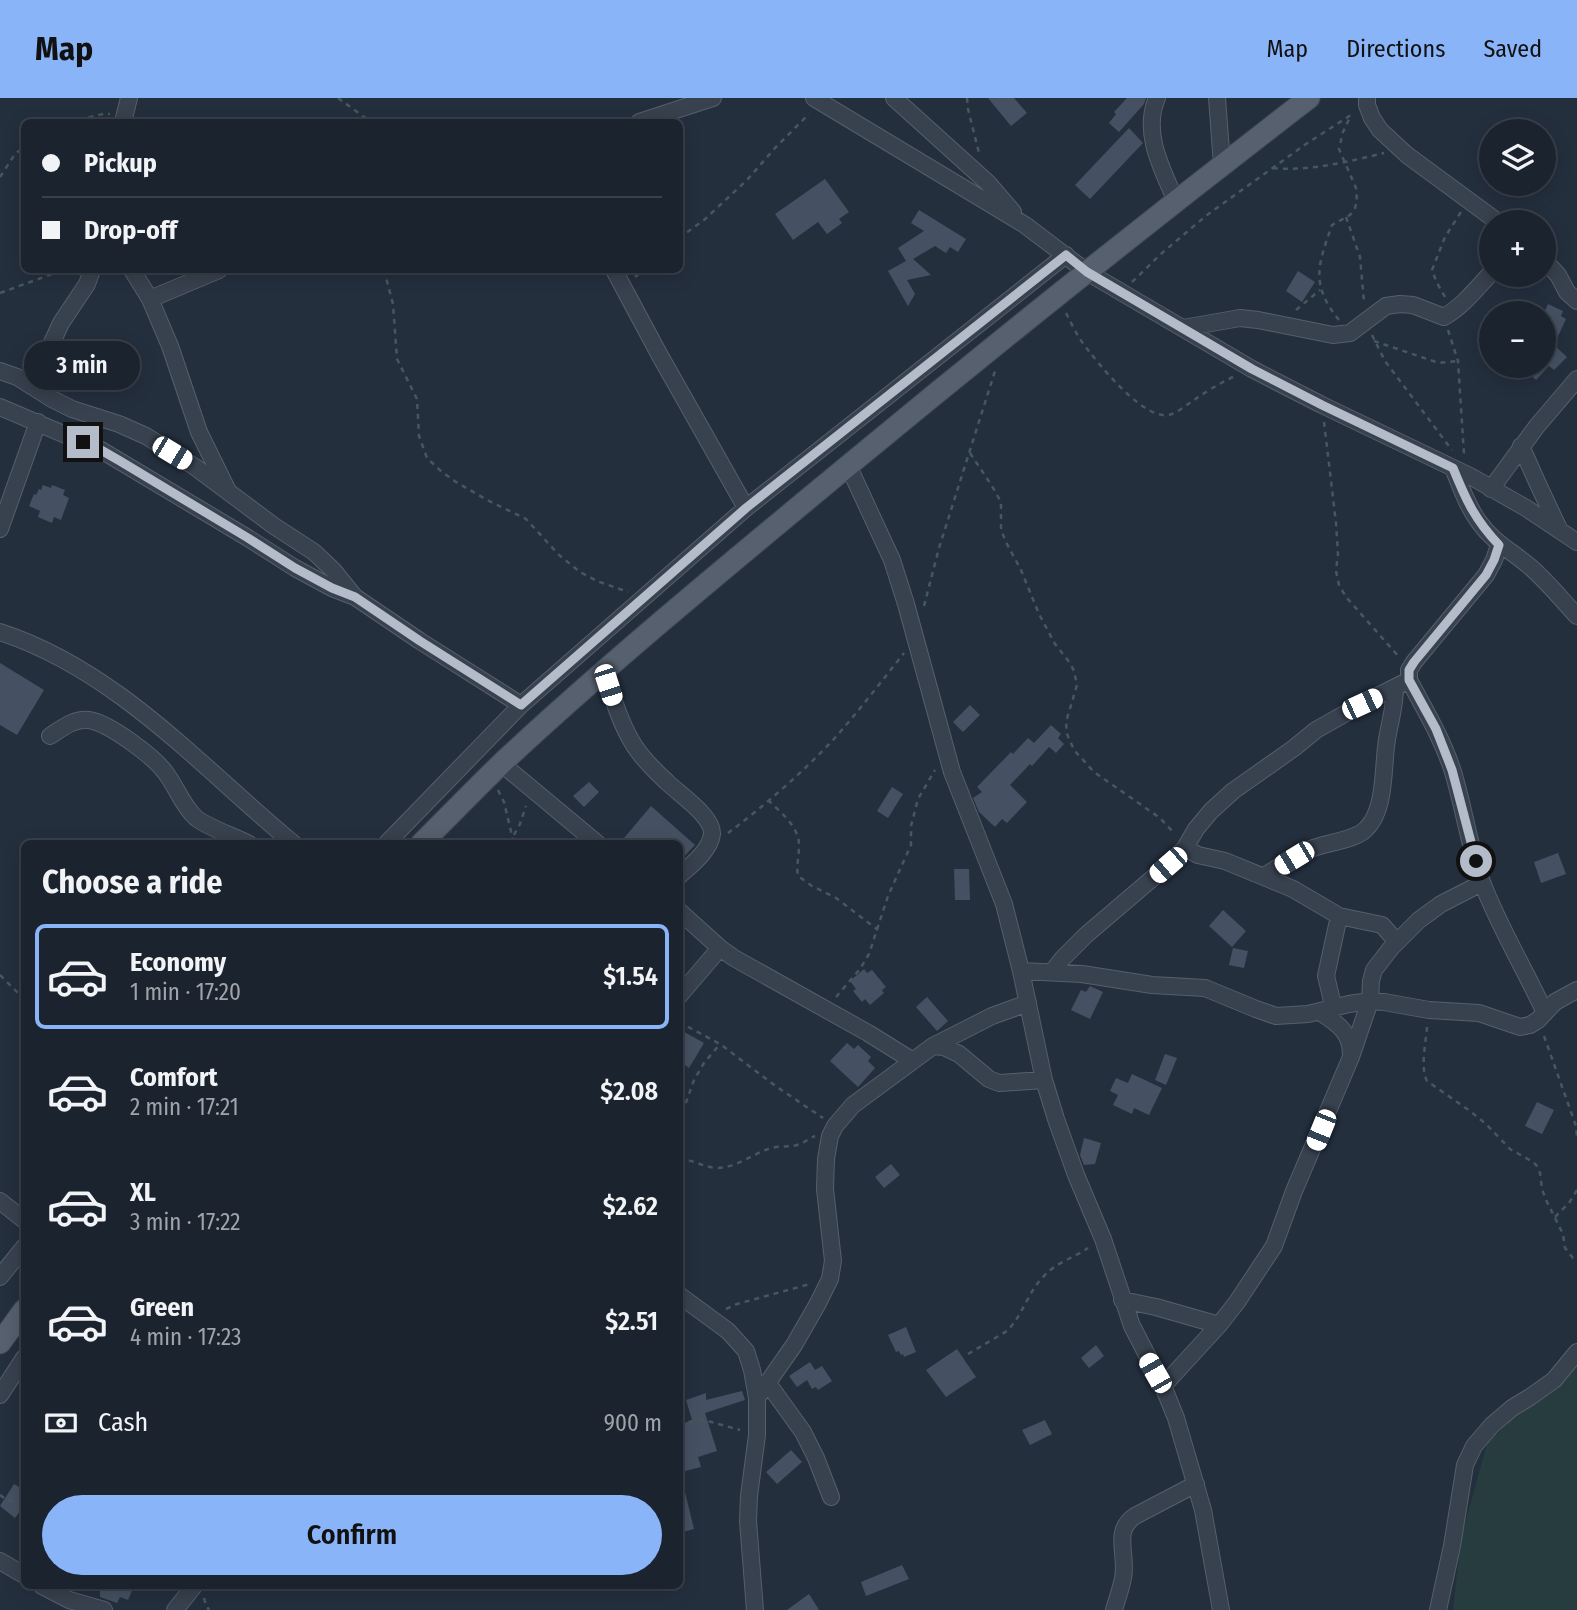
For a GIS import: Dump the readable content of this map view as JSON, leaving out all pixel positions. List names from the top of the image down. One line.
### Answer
{"page":{"header":"Map","nav":["Map","Directions","Saved"],"map_buttons":["+","−"],"banner":["Pickup","Drop-off"],"bubble":"3 min","heading":"Choose a ride","list":[{"name":"Economy","note":"1 min · 17:20","value":"$1.54"},{"name":"Comfort","note":"2 min · 17:21","value":"$2.08"},{"name":"XL","note":"3 min · 17:22","value":"$2.62"},{"name":"Green","note":"4 min · 17:23","value":"$2.51"}],"pay":["Cash","900 m"],"buttons":"Confirm"}}
